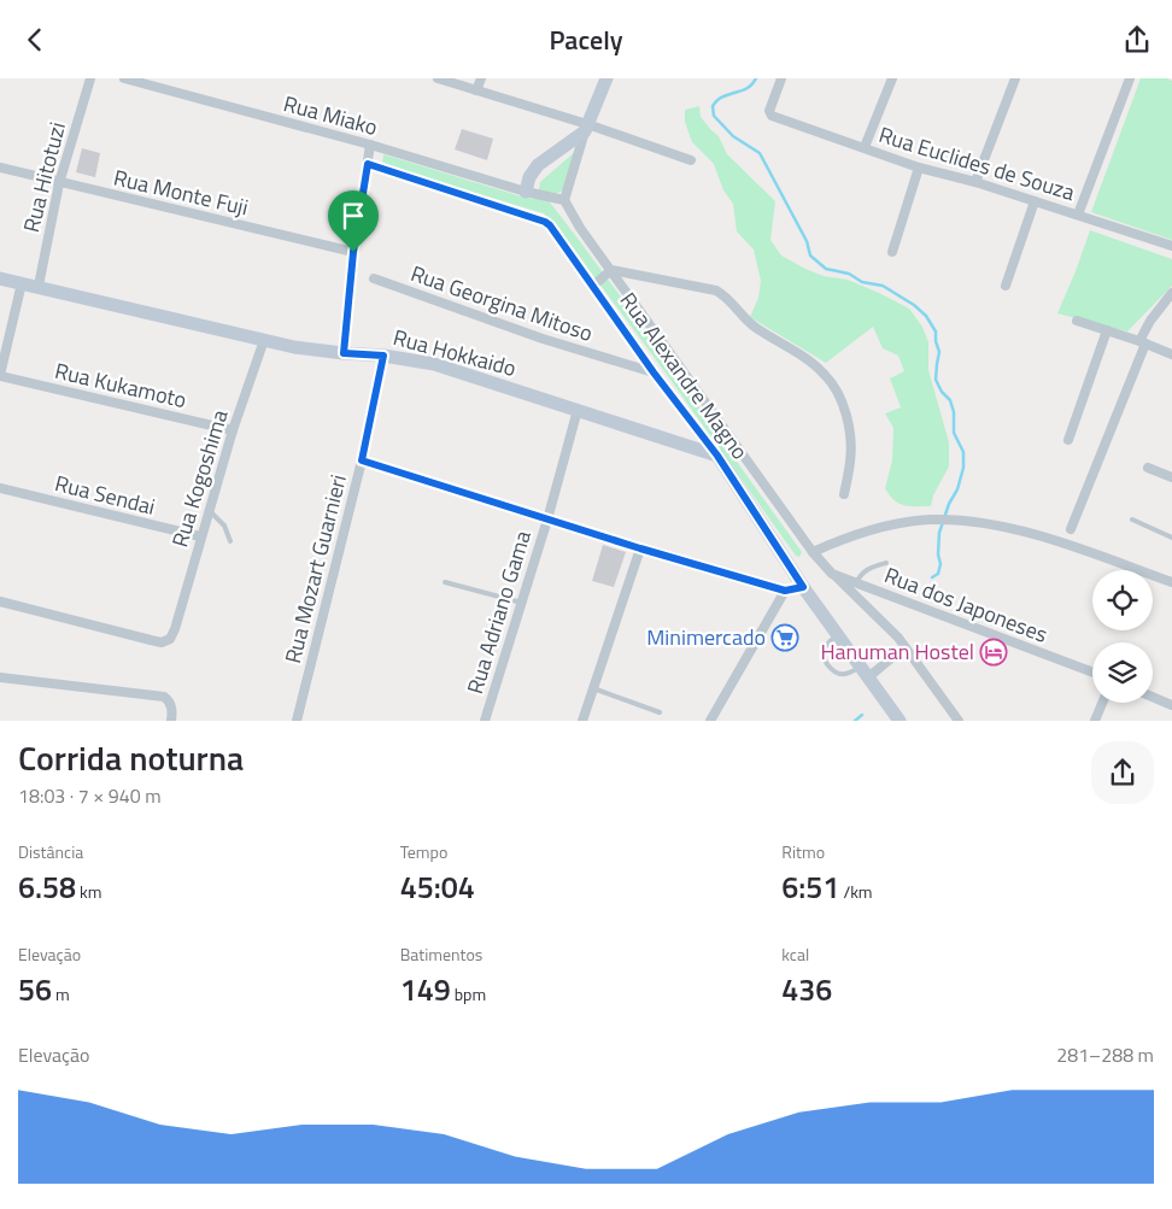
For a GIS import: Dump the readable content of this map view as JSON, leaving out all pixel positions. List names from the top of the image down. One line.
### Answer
{"streets":{"street":["Rua Miako","Rua Euclides de Souza","Rua Hitotuzi","Rua Monte Fuji","Rua Georgina Mitoso","Rua Hokkaido","Rua Alexandre Magno","Rua Kukamoto","Rua Kogoshima","Rua Sendai","Rua Mozart Guarnieri","Rua dos Japoneses","Rua Adriano Gama"]},"crossings":[["Rua Miako","Rua dos Japoneses"],["Rua Hitotuzi","Rua Monte Fuji"],["Rua Hitotuzi","Rua Hokkaido"],["Rua Georgina Mitoso","Rua Alexandre Magno"],["Rua Hokkaido","Rua Alexandre Magno"],["Rua Hokkaido","Rua Kogoshima"],["Rua Hokkaido","Rua Mozart Guarnieri"],["Rua Hokkaido","Rua Adriano Gama"],["Rua Kukamoto","Rua Kogoshima"],["Rua Kogoshima","Rua Sendai"]],"places":{"supermarket":["Minimercado"],"hotel":["Hanuman Hostel"]},"page":{"header":"Pacely","heading":["Corrida noturna","18:03 · 7 × 940 m"],"stats":[["Distância","6.58 km"],["Tempo","45:04"],["Ritmo","6:51 /km"],["Elevação","56 m"],["Batimentos","149 bpm"],["kcal","436"]],"chart":["Elevação","281–288 m"]}}
